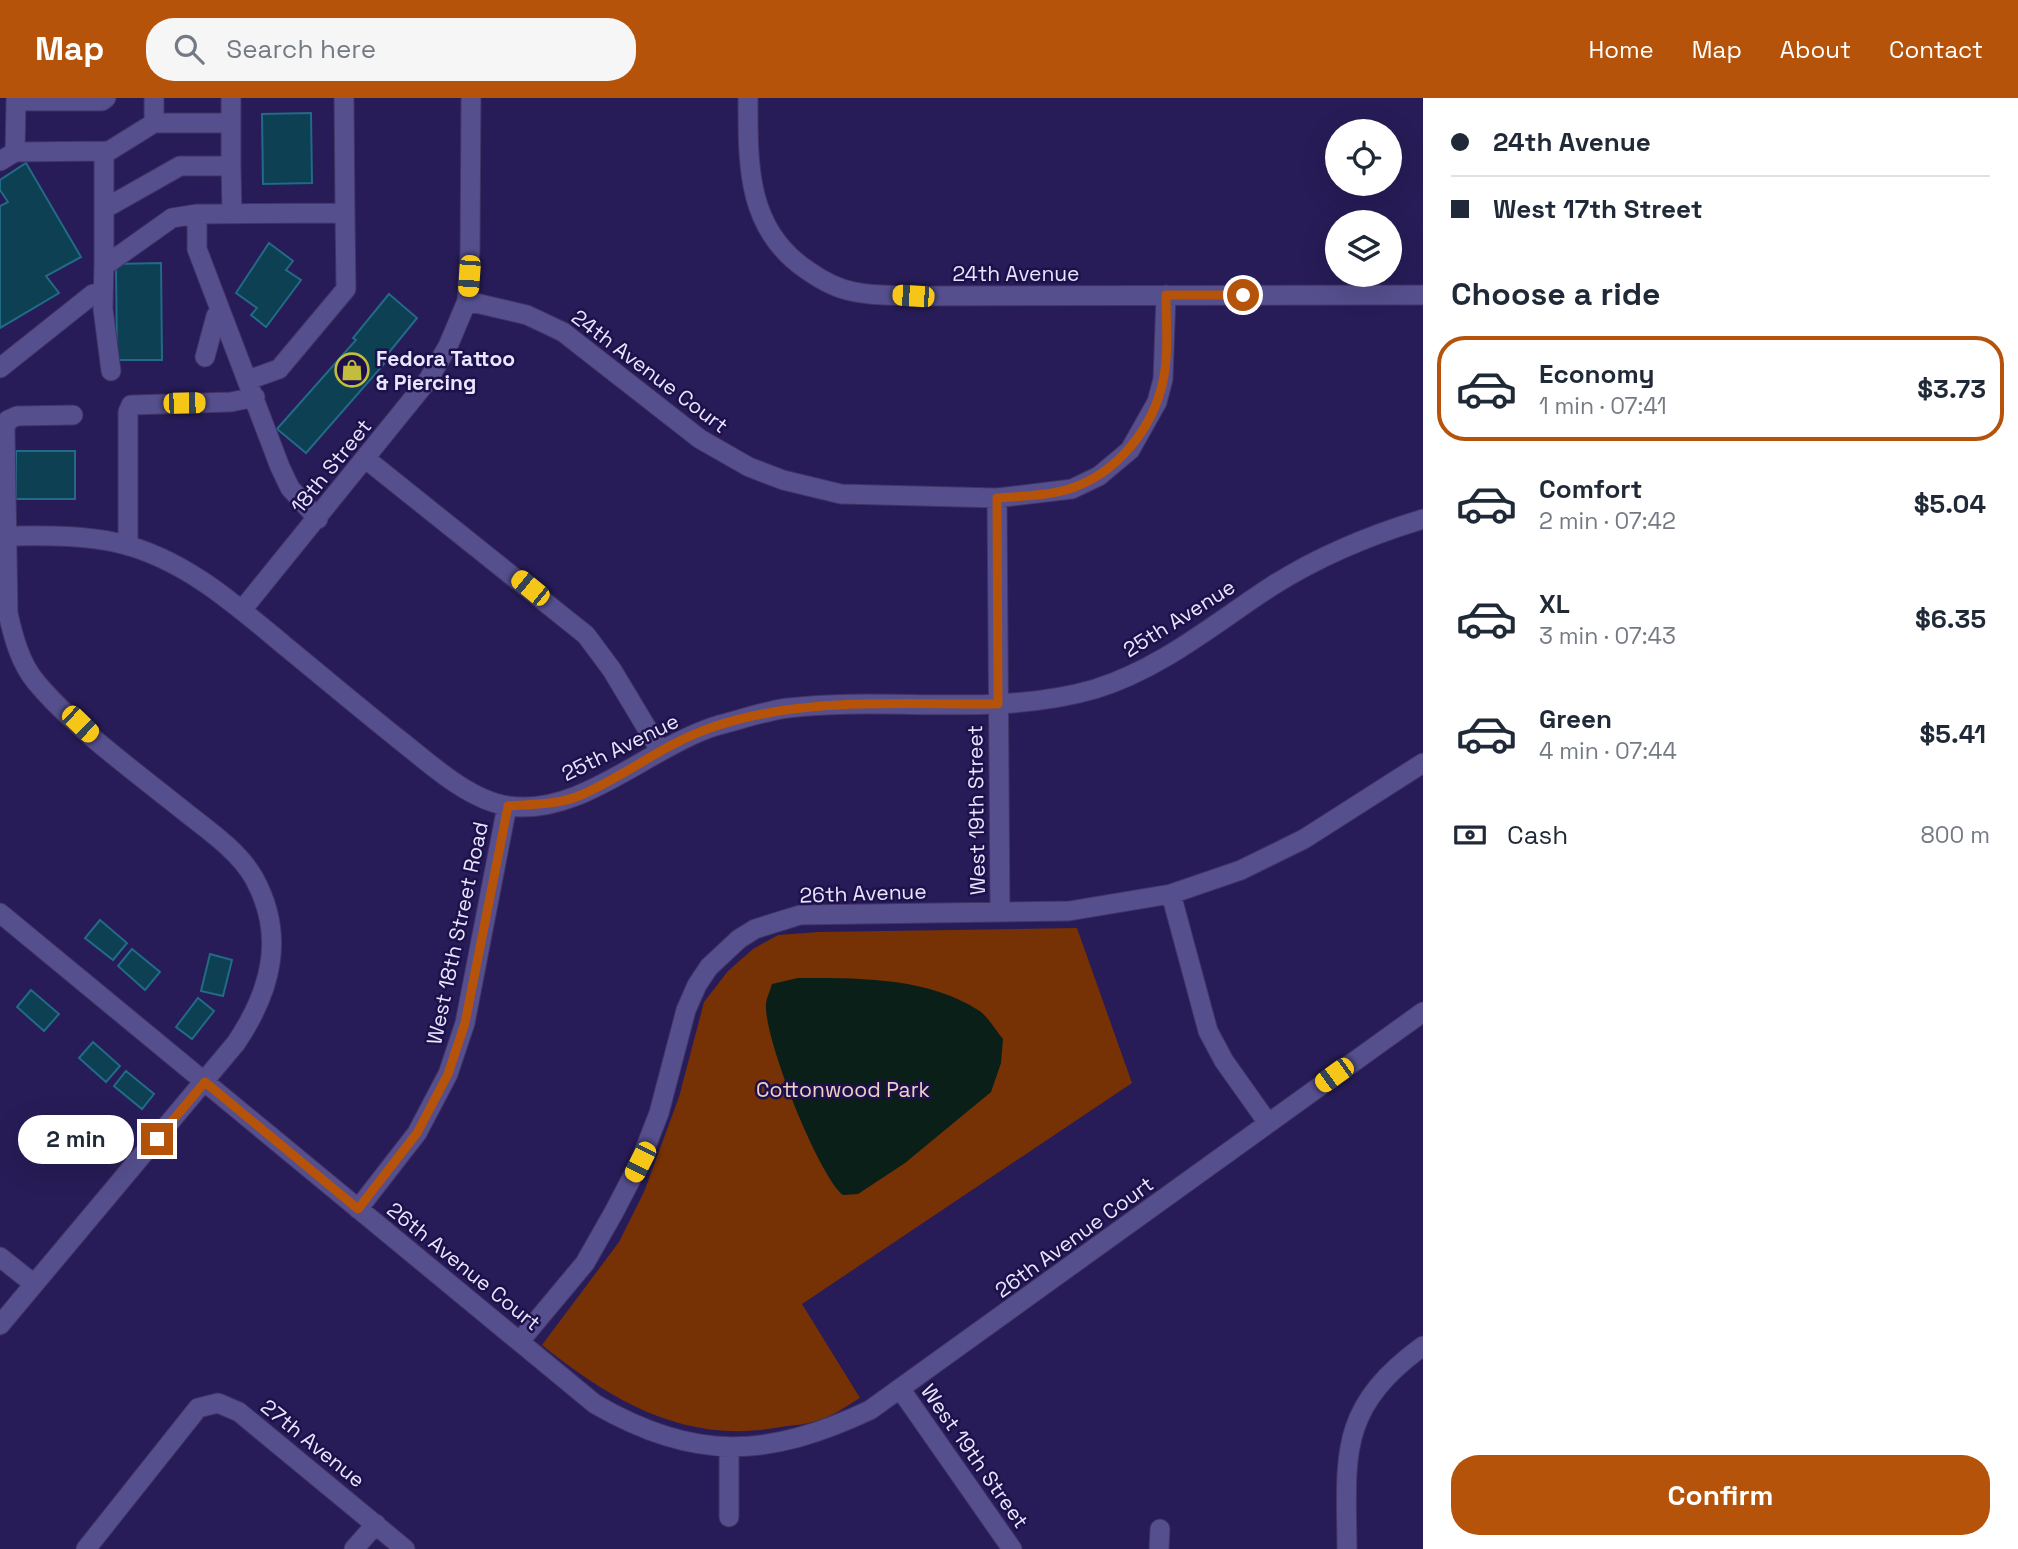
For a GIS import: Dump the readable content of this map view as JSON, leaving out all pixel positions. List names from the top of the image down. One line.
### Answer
{"streets":{"street":["24th Avenue","24th Avenue Court","18th Street","25th Avenue","West 19th Street","26th Avenue","West 18th Street Road","26th Avenue Court","27th Avenue"]},"crossings":[["24th Avenue","24th Avenue Court"],["24th Avenue Court","18th Street"],["24th Avenue Court","West 19th Street"],["18th Street","25th Avenue"],["25th Avenue","West 19th Street"],["25th Avenue","West 18th Street Road"],["West 19th Street","26th Avenue"],["West 19th Street","26th Avenue Court"],["26th Avenue","26th Avenue Court"],["West 18th Street Road","26th Avenue Court"]],"parks":["Cottonwood Park"],"places":{"shop":["Fedora Tattoo & Piercing"]},"page":{"header":"Map","search":"Search here","nav":["Home","Map","About","Contact"],"banner":["24th Avenue","West 17th Street"],"heading":"Choose a ride","list":[{"name":"Economy","note":"1 min · 07:41","value":"$3.73"},{"name":"Comfort","note":"2 min · 07:42","value":"$5.04"},{"name":"XL","note":"3 min · 07:43","value":"$6.35"},{"name":"Green","note":"4 min · 07:44","value":"$5.41"}],"pay":["Cash","800 m"],"bubble":"2 min","buttons":"Confirm"}}
